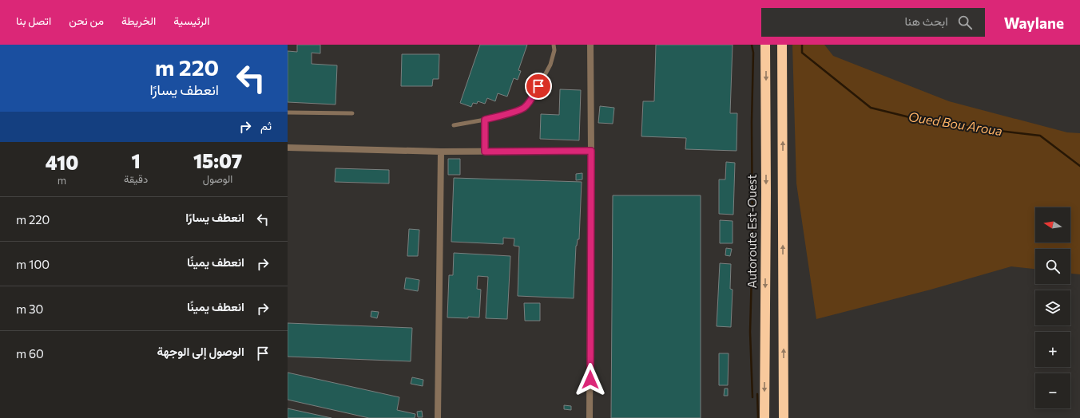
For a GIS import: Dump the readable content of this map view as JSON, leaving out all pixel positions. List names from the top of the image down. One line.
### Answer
{"streets":{"highway":["Autoroute Est-Ouest"]},"water":["Oued Bou Aroua"],"north":"left","page":{"header":"Waylane","search":"ابحث هنا","nav":["الرئيسية","الخريطة","من نحن","اتصل بنا"],"turn":["220 m","انعطف يسارًا"],"then":"ثم","eta":["15:07","الوصول","1","دقيقة","410","m"],"list":[{"name":"انعطف يسارًا","value":"220 m"},{"name":"انعطف يمينًا","value":"100 m"},{"name":"انعطف يمينًا","value":"30 m"},{"name":"الوصول إلى الوجهة","value":"60 m"}],"map_buttons":["+","−"]}}
